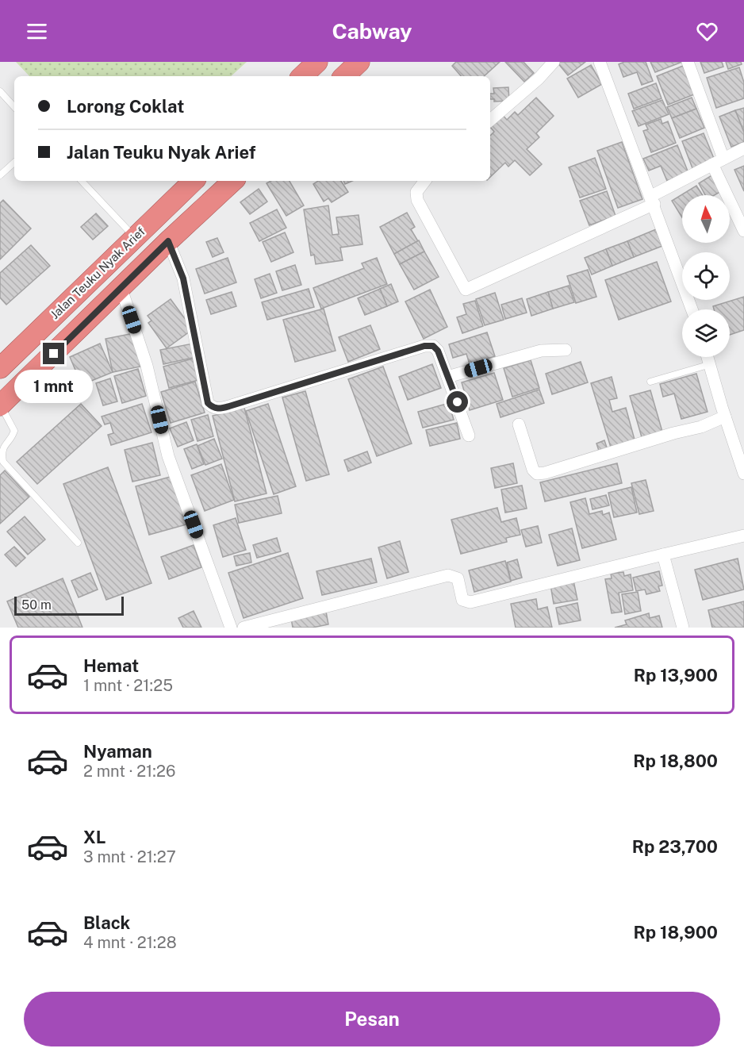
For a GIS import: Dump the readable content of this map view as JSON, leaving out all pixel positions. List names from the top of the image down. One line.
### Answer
{"streets":{"highway":["Jalan Teuku Nyak Arief"]},"scale_bar":"50 m","north":"top","page":{"header":"Cabway","banner":["Lorong Coklat","Jalan Teuku Nyak Arief"],"bubble":"1 mnt","scale":"50 m","list":[{"name":"Hemat","note":"1 mnt · 21:25","value":"Rp 13,900"},{"name":"Nyaman","note":"2 mnt · 21:26","value":"Rp 18,800"},{"name":"XL","note":"3 mnt · 21:27","value":"Rp 23,700"},{"name":"Black","note":"4 mnt · 21:28","value":"Rp 18,900"}],"buttons":"Pesan"}}
